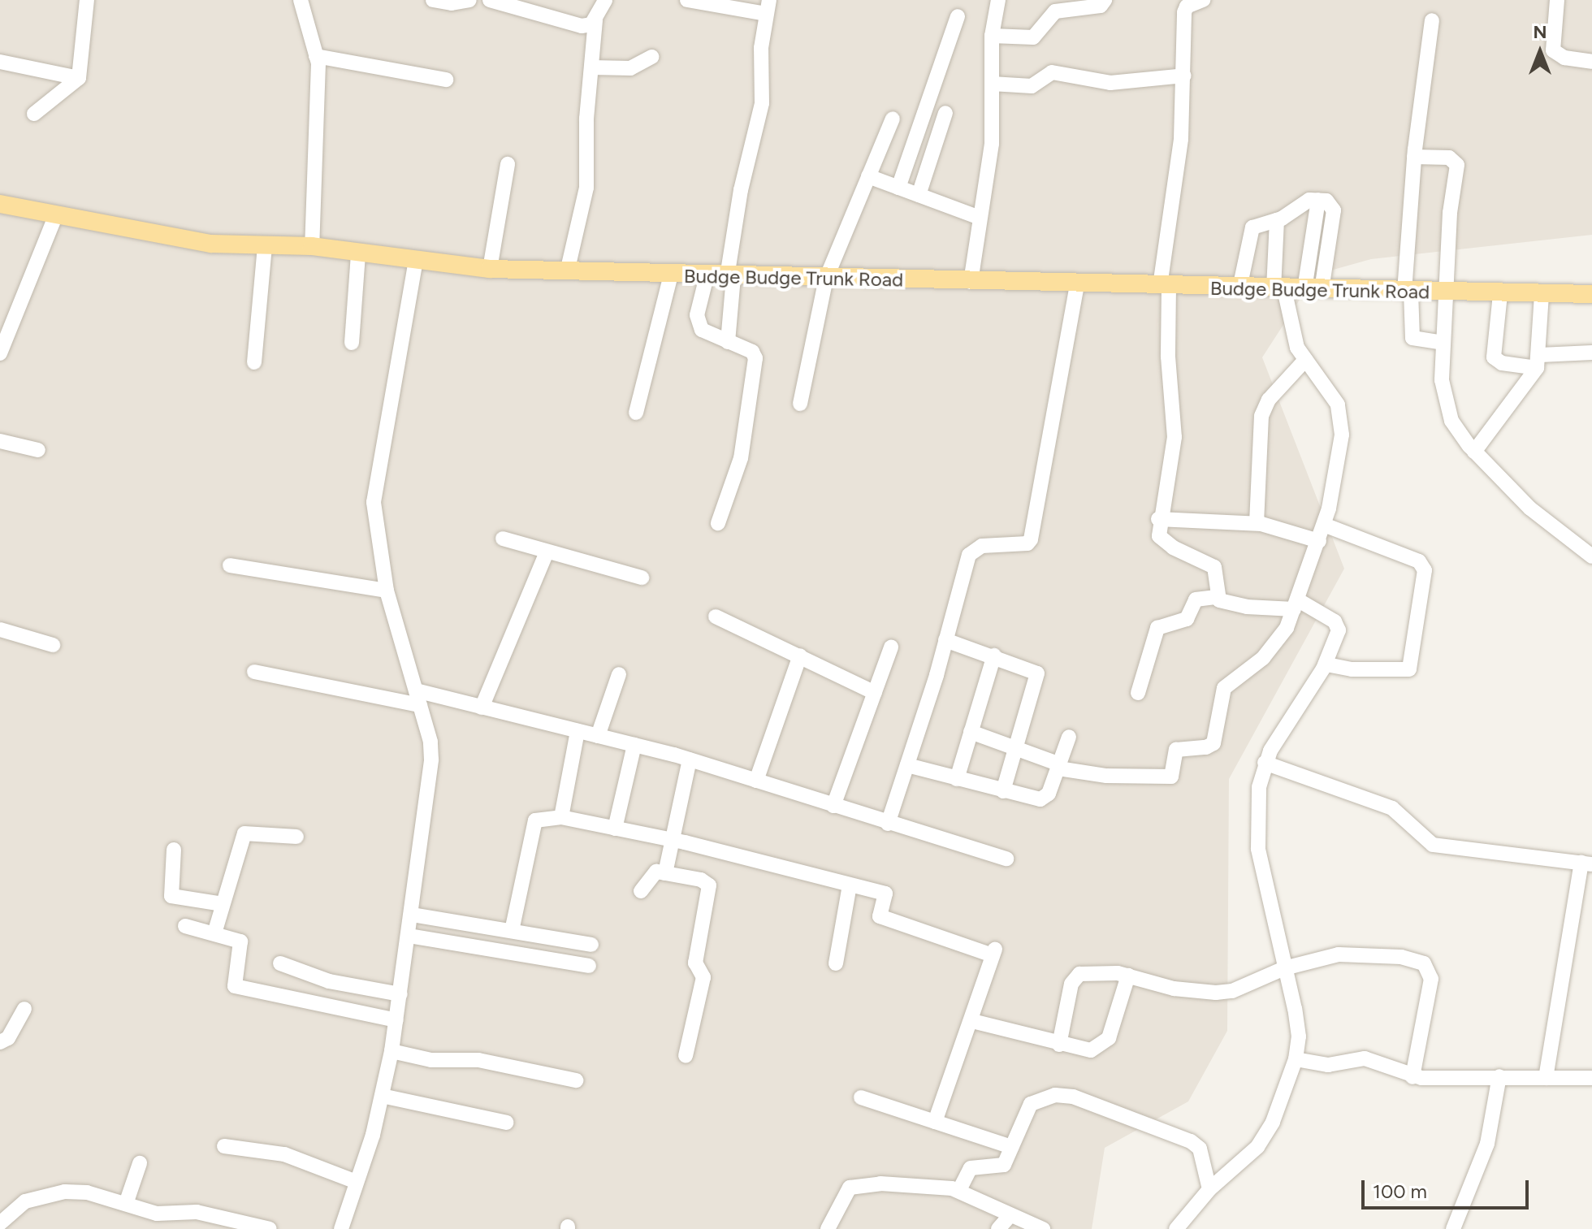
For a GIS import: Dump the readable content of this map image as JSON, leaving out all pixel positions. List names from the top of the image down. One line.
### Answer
{"streets":{"main road":["Budge Budge Trunk Road"]},"scale_bar":"100 m","north":"top"}
